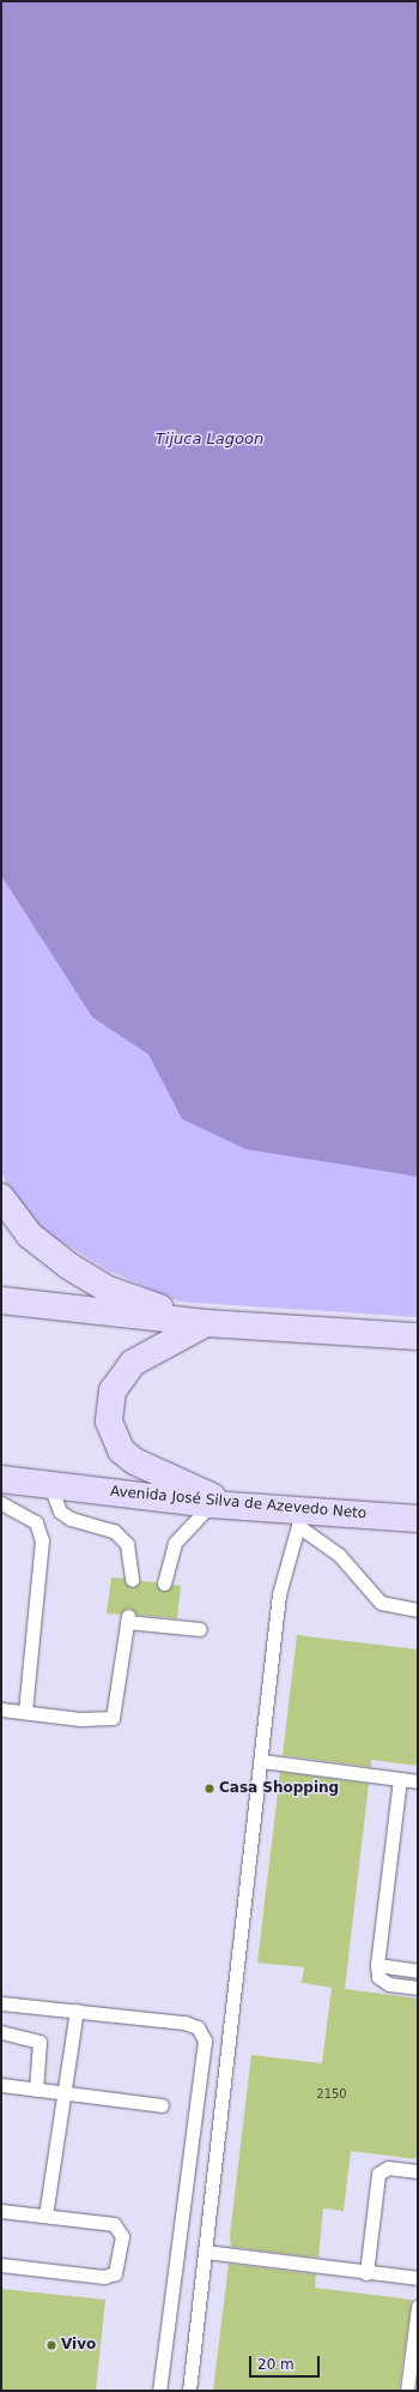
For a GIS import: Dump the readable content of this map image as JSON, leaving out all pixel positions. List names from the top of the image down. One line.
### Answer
{"streets":{"street":["Avenida José Silva de Azevedo Neto"]},"water":["Tijuca Lagoon"],"places":["Casa Shopping","Vivo"],"house_numbers":["2150"],"scale_bar":"20 m"}
